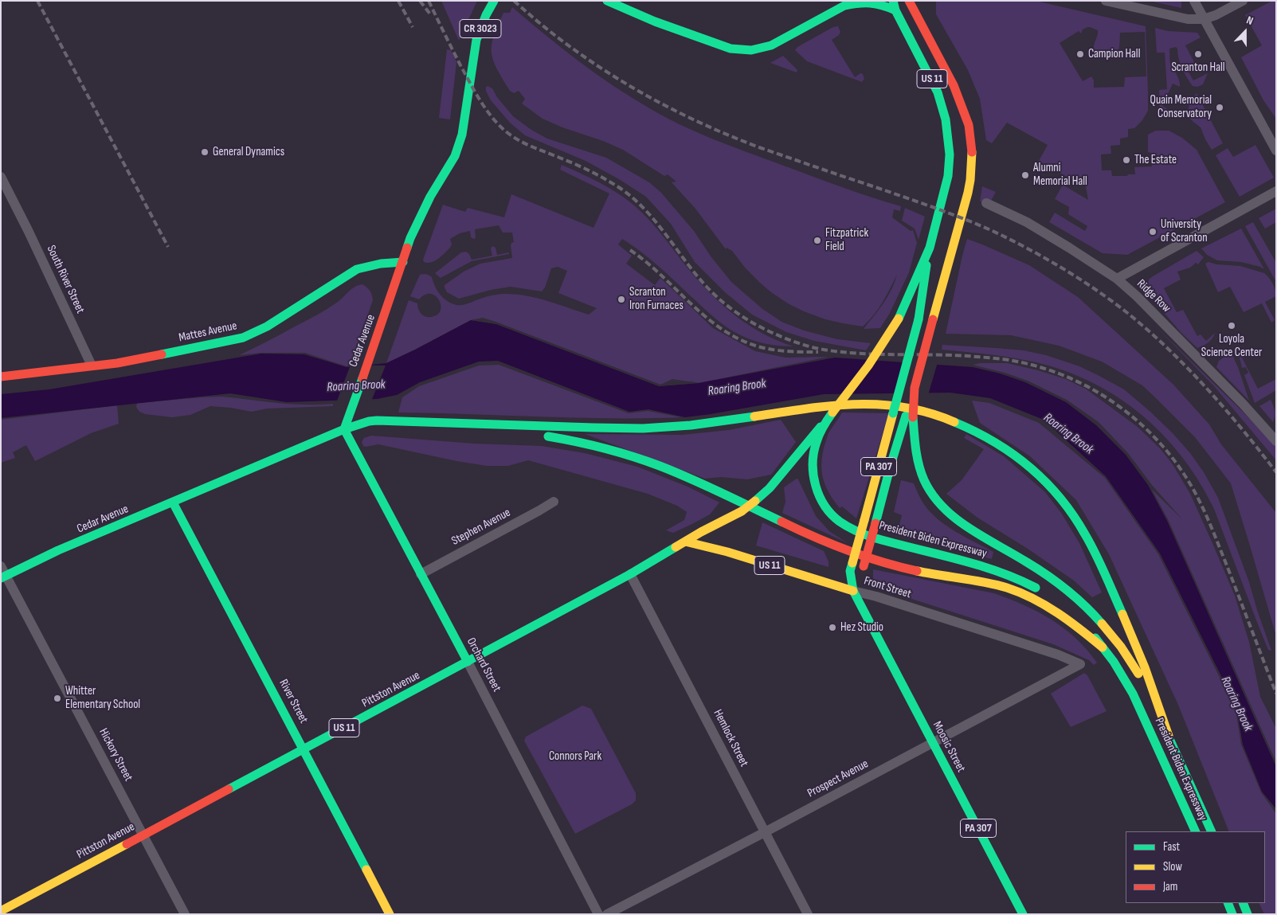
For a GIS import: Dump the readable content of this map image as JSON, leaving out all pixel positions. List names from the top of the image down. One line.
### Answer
{"streets":{"main road":["CR 3023","US 11","Mattes Avenue","Cedar Avenue","PA 307","President Biden Expressway","Front Street","Orchard Street","Pittston Avenue","River Street","Moosic Street"],"street":["South River Street","Ridge Row","Stephen Avenue","Hemlock Street","Hickory Street","Prospect Avenue"]},"crossings":[["US 11","PA 307"],["US 11","President Biden Expressway"],["US 11","Front Street"],["US 11","Pittston Avenue"],["South River Street","Mattes Avenue"],["Mattes Avenue","Cedar Avenue"],["Cedar Avenue","Orchard Street"],["Cedar Avenue","River Street"],["Cedar Avenue","Hickory Street"],["PA 307","President Biden Expressway"],["PA 307","Front Street"],["PA 307","Moosic Street"],["Stephen Avenue","Orchard Street"],["Front Street","Pittston Avenue"],["Front Street","Moosic Street"],["Front Street","Prospect Avenue"],["Orchard Street","Pittston Avenue"],["Pittston Avenue","River Street"],["Pittston Avenue","Hemlock Street"],["Pittston Avenue","Hickory Street"],["Hemlock Street","Prospect Avenue"],["Moosic Street","Prospect Avenue"]],"water":["Roaring Brook"],"parks":["Connors Park"],"places":["Campion Hall","Scranton Hall","Quain Memorial Conservatory","General Dynamics","The Estate","Alumni Memorial Hall","University of Scranton","Fitzpatrick Field","Scranton Iron Furnaces","Loyola Science Center","Hez Studio","Whitter Elementary School"],"legend":["Fast","Slow","Jam"],"north":"top"}
